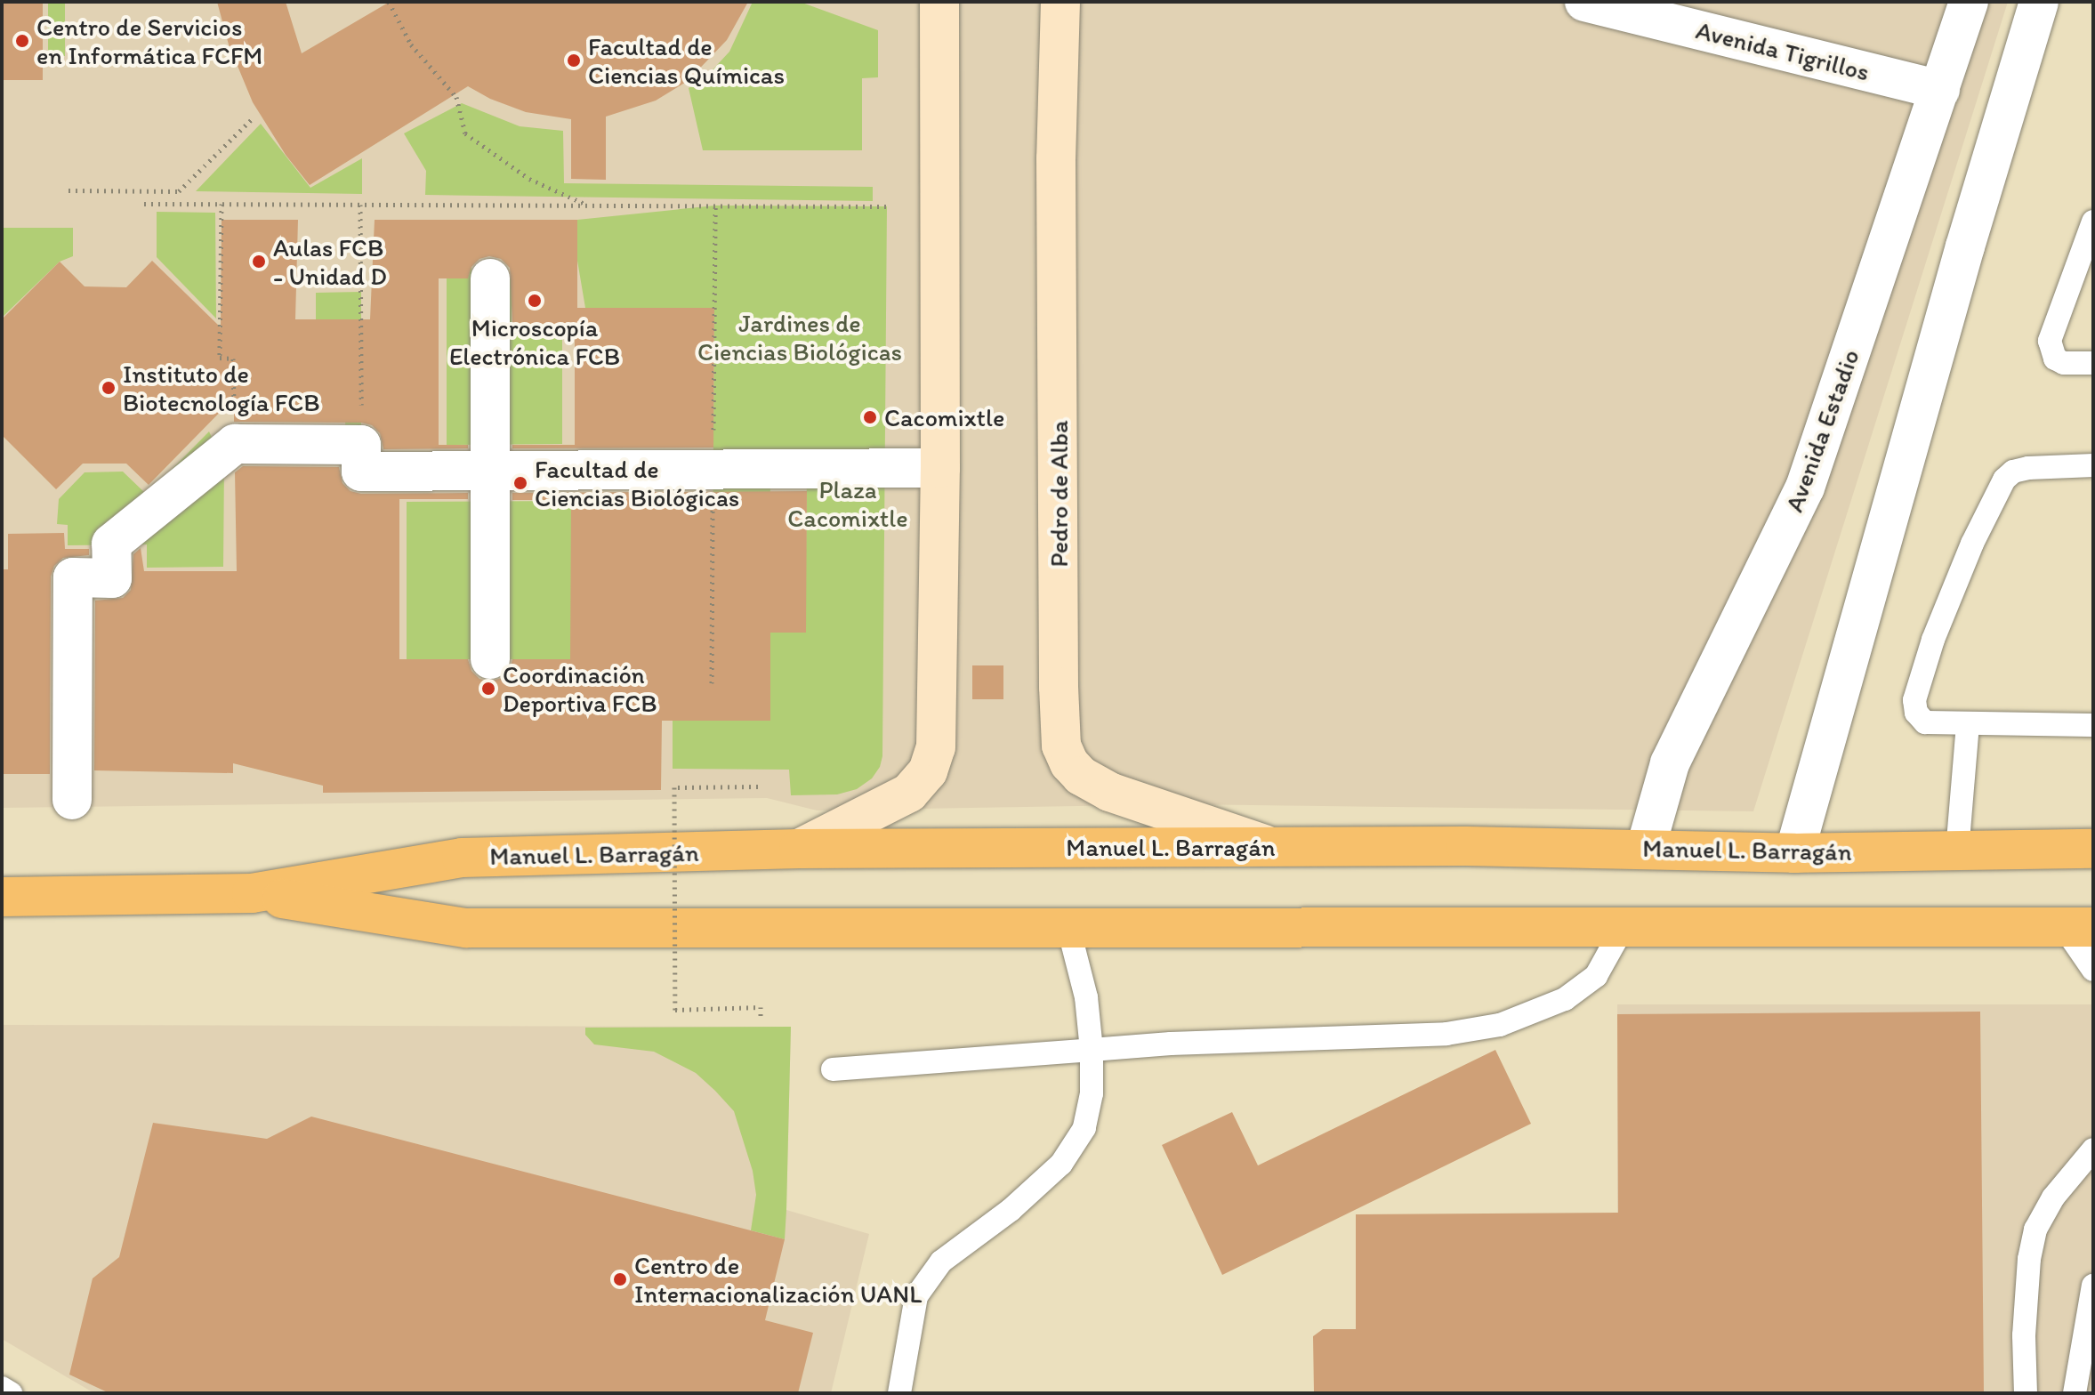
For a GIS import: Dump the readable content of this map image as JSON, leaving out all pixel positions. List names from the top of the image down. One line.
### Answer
{"streets":{"highway":["Manuel L. Barragán"],"street":["Avenida Tigrillos","Avenida Estadio","Pedro de Alba"]},"crossings":[["Avenida Tigrillos","Avenida Estadio"],["Avenida Estadio","Manuel L. Barragán"],["Pedro de Alba","Manuel L. Barragán"]],"parks":["Jardines de Ciencias Biológicas","Plaza Cacomixtle"],"places":["Centro de Servicios en Informática FCFM","Facultad de Ciencias Químicas","Aulas FCB - Unidad D","Microscopía Electrónica FCB","Instituto de Biotecnología FCB","Cacomixtle","Facultad de Ciencias Biológicas","Coordinación Deportiva FCB","Centro de Internacionalización UANL"]}
